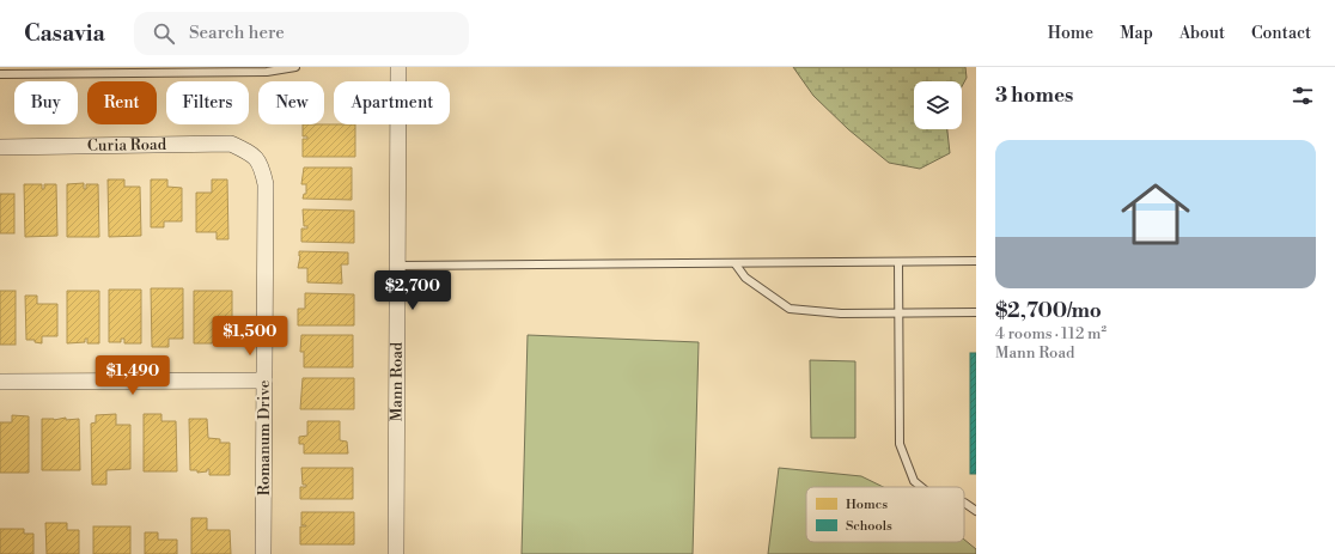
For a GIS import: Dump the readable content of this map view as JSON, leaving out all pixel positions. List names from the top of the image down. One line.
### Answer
{"streets":{"street":["Curia Road","Mann Road","Romanum Drive"]},"crossings":[["Curia Road","Romanum Drive"]],"legend":["Homes","Schools"],"page":{"header":"Casavia","search":"Search here","nav":["Home","Map","About","Contact"],"heading":"3 homes","chip":["Buy","Rent","Filters","New","Apartment"],"list":[{"name":"$2,700/mo","note":"4 rooms · 112 m² · Mann Road"}],"price":["$2,700","$1,500","$1,490"]}}
